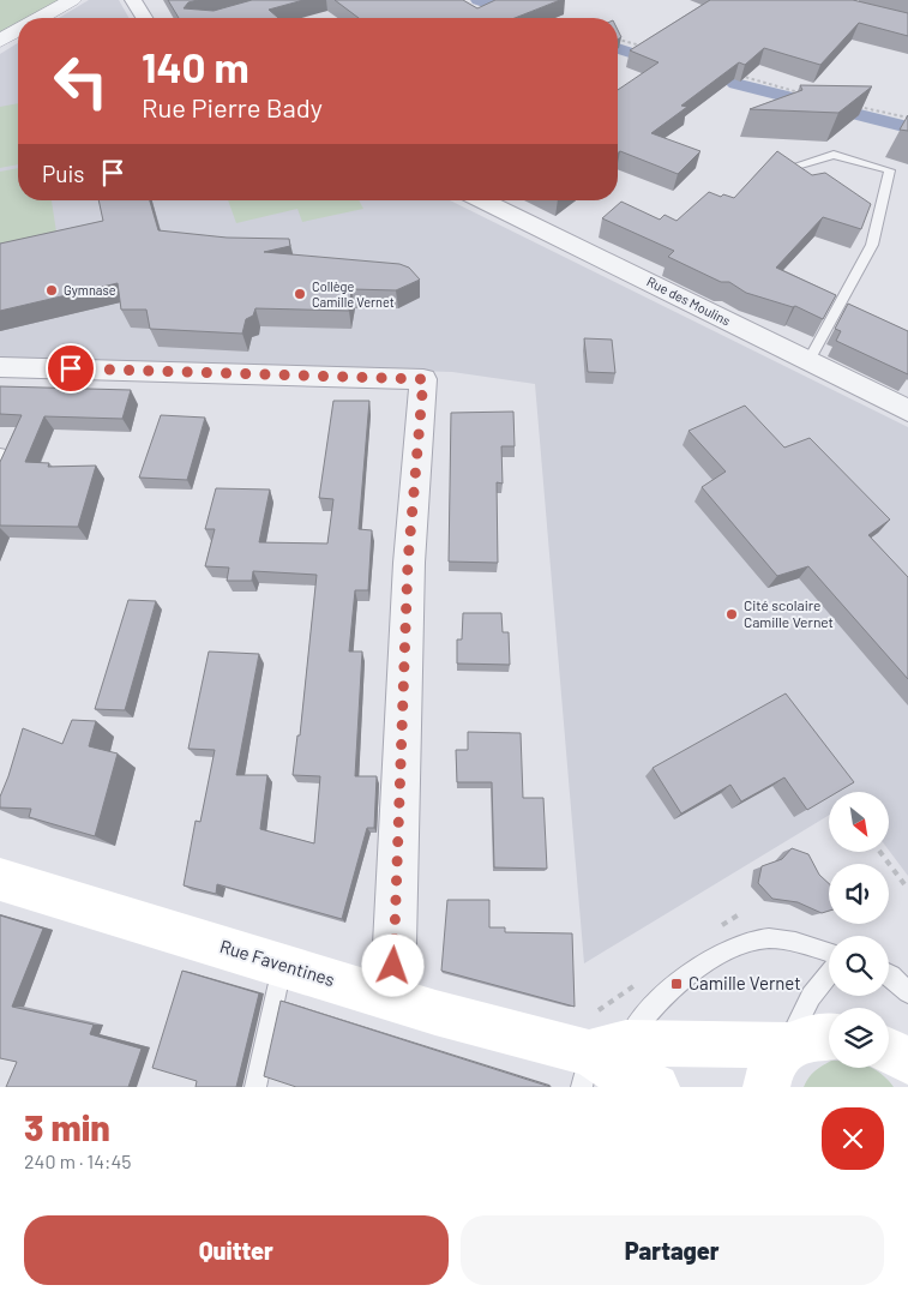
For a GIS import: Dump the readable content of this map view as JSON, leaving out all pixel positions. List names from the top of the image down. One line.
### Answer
{"streets":{"main road":["Rue Faventines"],"street":["Rue des Moulins"]},"places":{"other":["Gymnase","Collège Camille Vernet","Cité scolaire Camille Vernet"],"transit":["Camille Vernet"]},"north":"bottom right","page":{"turn":["140 m","Rue Pierre Bady"],"then":"Puis","heading":["3 min","240 m · 14:45"],"buttons":["Quitter","Partager"]}}
